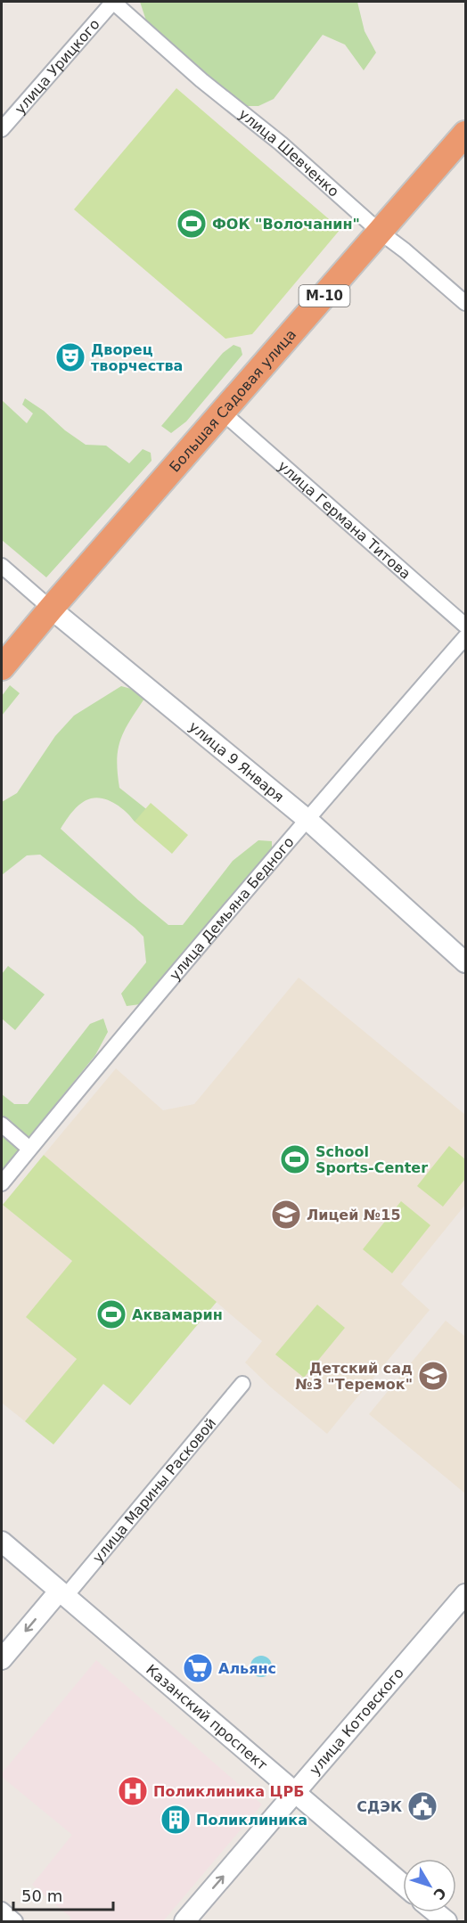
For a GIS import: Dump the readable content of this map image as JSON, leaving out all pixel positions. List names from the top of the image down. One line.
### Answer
{"streets":{"highway":["М-10","Большая Садовая улица"],"street":["улица Урицкого","улица Шевченко","улица Германа Титова","улица 9 Января","улица Демьяна Бедного","улица Марины Расковой","Казанский проспект","улица Котовского"]},"crossings":[["улица Урицкого","улица Шевченко"],["улица Шевченко","Большая Садовая улица"],["Большая Садовая улица","улица Германа Титова"],["Большая Садовая улица","улица 9 Января"],["улица 9 Января","улица Демьяна Бедного"],["улица Марины Расковой","Казанский проспект"],["Казанский проспект","улица Котовского"]],"one_way":["улица Котовского"],"places":{"sports":["ФОК \"Волочанин\"","School Sports-Center","Аквамарин"],"theatre":["Дворец творчества"],"school or university":["Лицей №15","Детский сад №3 \"Теремок\""],"supermarket":["Альянс"],"hospital":["Поликлиника ЦРБ"],"public building":["СДЭК"],"building":["Поликлиника"]},"scale_bar":"50 m","north":"bottom right"}
